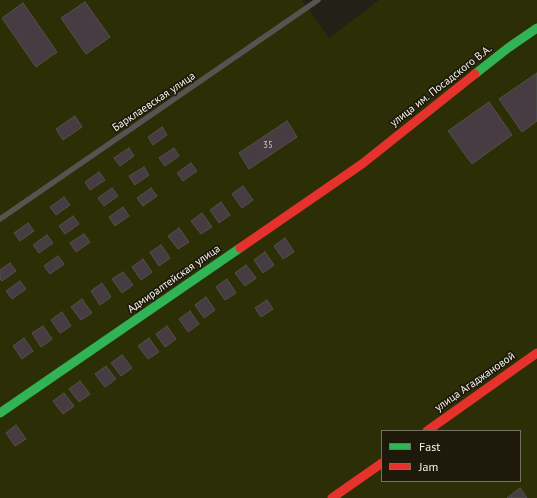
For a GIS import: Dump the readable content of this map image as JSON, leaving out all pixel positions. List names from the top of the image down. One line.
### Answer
{"streets":{"street":["улица им. Посадского В.А.","Адмиралтейская улица","улица Агаджановой"],"lane":["Барклаевская улица"]},"crossings":[["улица им. Посадского В.А.","Адмиралтейская улица"]],"house_numbers":["35"],"legend":["Fast","Jam"]}
